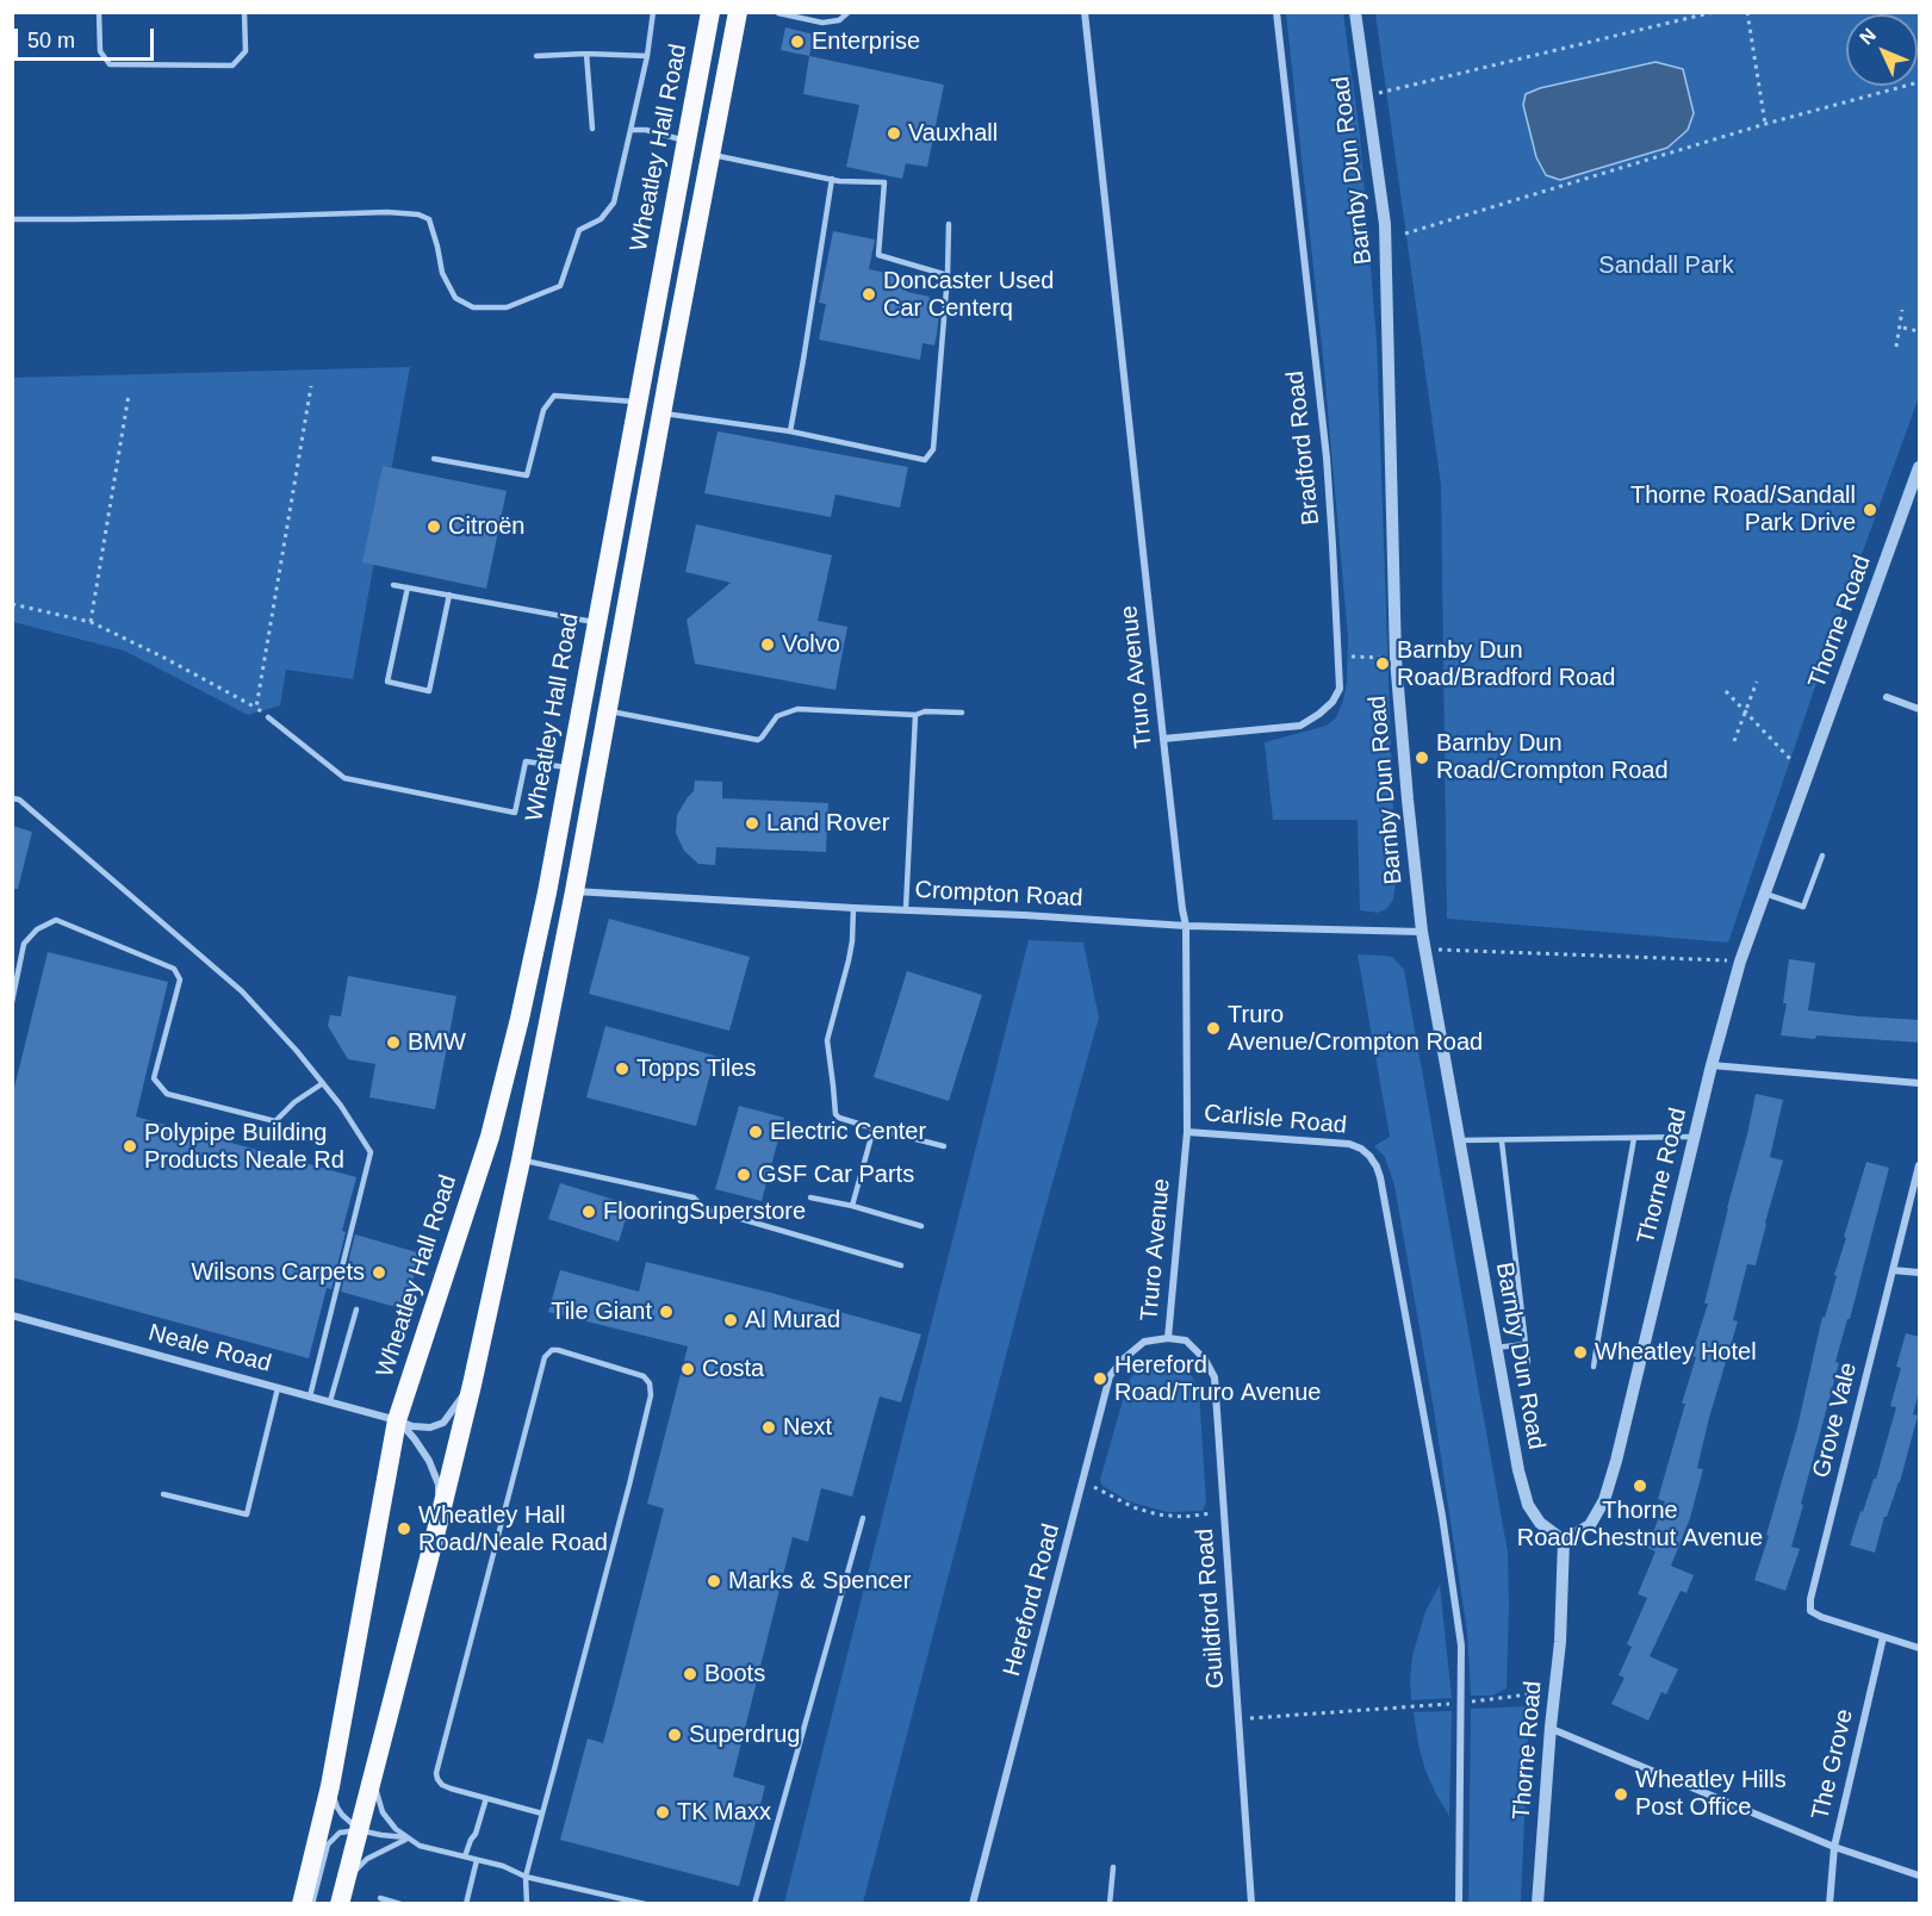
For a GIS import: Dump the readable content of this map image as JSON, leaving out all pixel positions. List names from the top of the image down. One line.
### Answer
{"streets":{"highway":["Wheatley Hall Road"],"street":["Barnby Dun Road","Bradford Road","Thorne Road","Truro Avenue","Crompton Road","Carlisle Road","Neale Road","Grove Vale","Hereford Road","Guildford Road","The Grove"]},"crossings":[["Wheatley Hall Road","Neale Road"],["Barnby Dun Road","Thorne Road"],["Barnby Dun Road","Crompton Road"],["Bradford Road","Truro Avenue"],["Truro Avenue","Crompton Road"],["Truro Avenue","Carlisle Road"],["Truro Avenue","Hereford Road"],["Truro Avenue","Guildford Road"],["Grove Vale","The Grove"],["Hereford Road","Guildford Road"]],"parks":["Sandall Park"],"places":["Enterprise","Vauxhall","Doncaster Used Car Centerq","Thorne Road/Sandall Park Drive","Citroën","Volvo","Barnby Dun Road/Bradford Road","Barnby Dun Road/Crompton Road","Land Rover","Truro Avenue/Crompton Road","BMW","Topps Tiles","Electric Center","Polypipe Building Products Neale Rd","GSF Car Parts","FlooringSuperstore","Wilsons Carpets","Tile Giant","Al Murad","Wheatley Hotel","Costa","Hereford Road/Truro Avenue","Next","Thorne Road/Chestnut Avenue","Wheatley Hall Road/Neale Road","Marks & Spencer","Boots","Superdrug","Wheatley Hills Post Office","TK Maxx"],"scale_bar":"50 m","north":"top left"}
